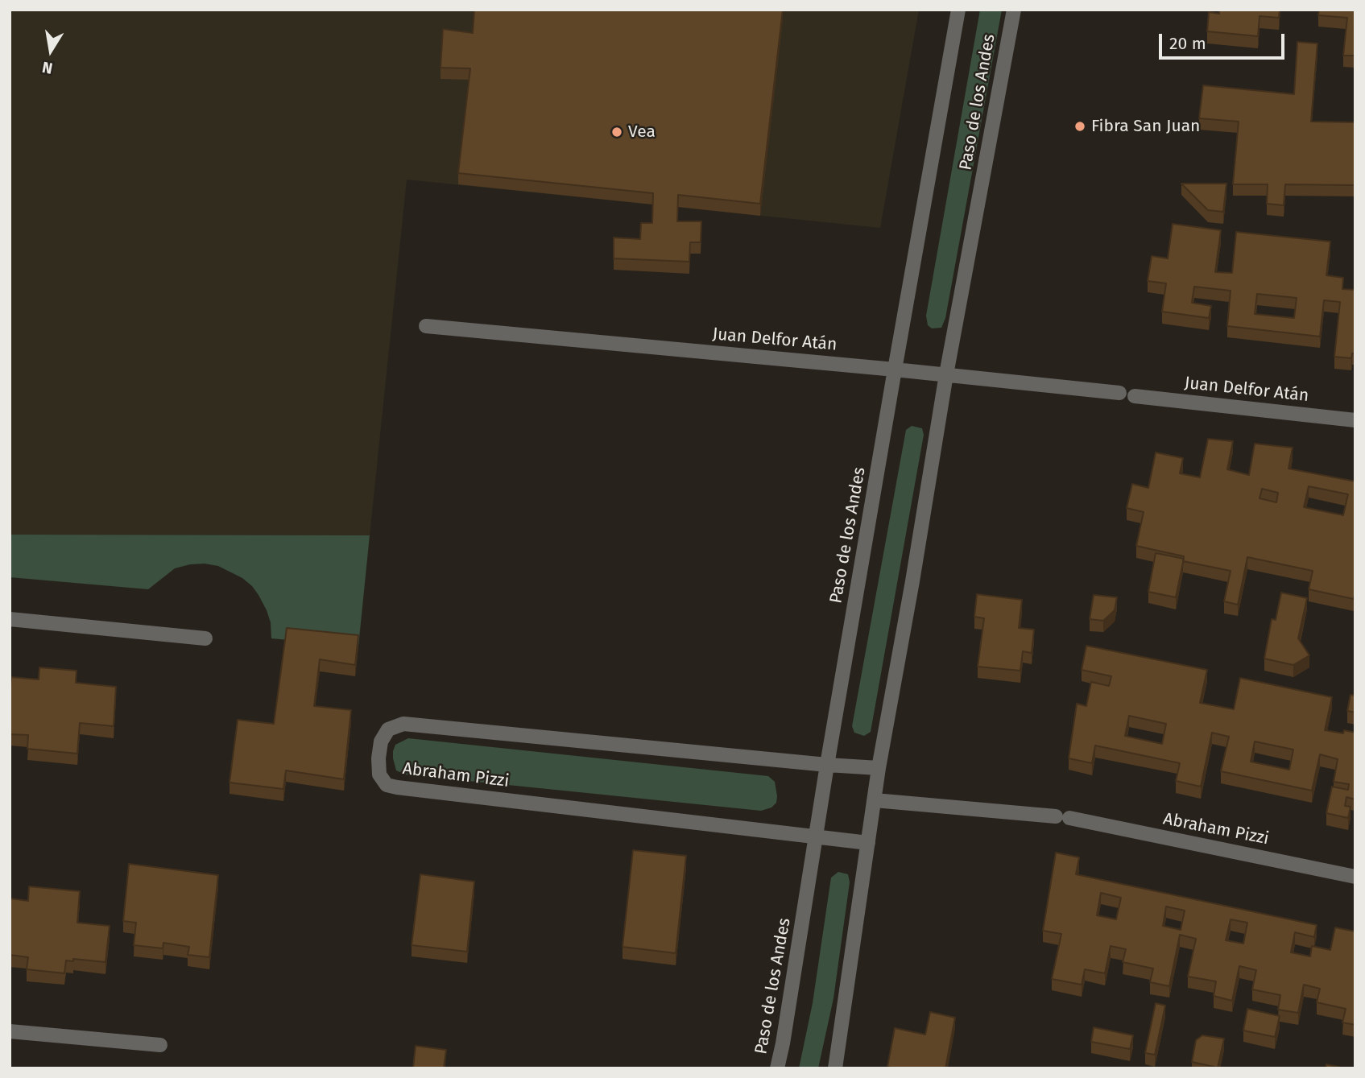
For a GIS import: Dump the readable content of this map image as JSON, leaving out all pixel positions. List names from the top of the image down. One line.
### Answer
{"streets":{"street":["Paso de los Andes","Juan Delfor Atán","Abraham Pizzi"]},"crossings":[["Paso de los Andes","Juan Delfor Atán"],["Paso de los Andes","Abraham Pizzi"]],"places":["Fibra San Juan","Vea"],"scale_bar":"20 m","north":"bottom"}
